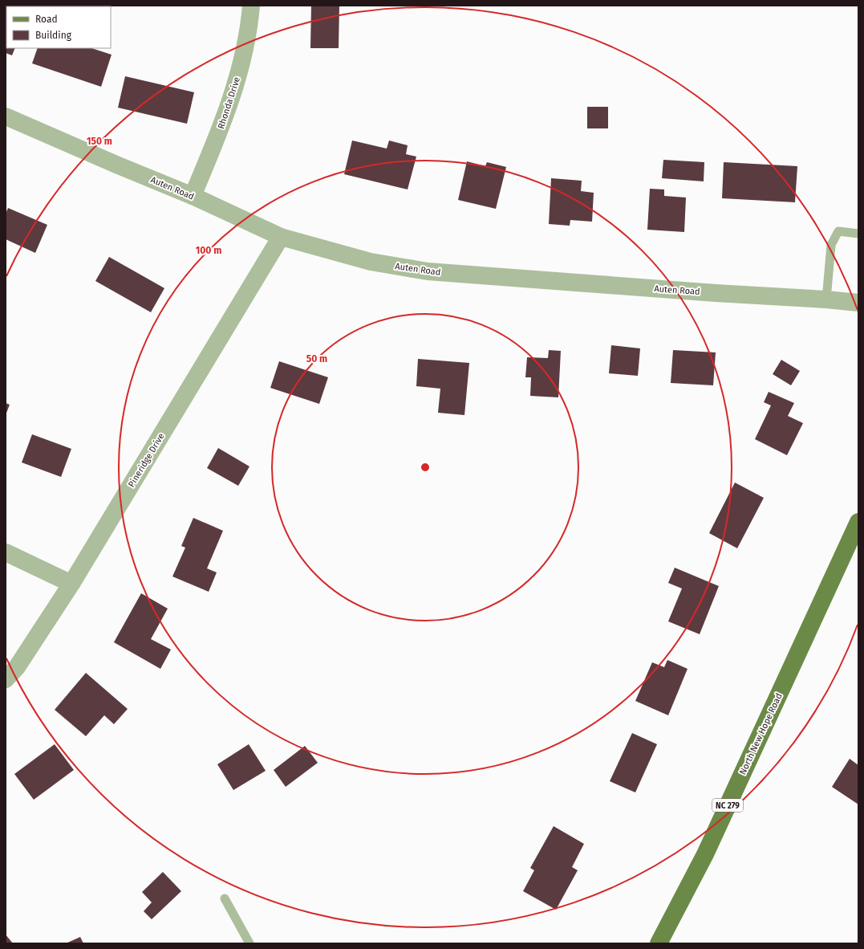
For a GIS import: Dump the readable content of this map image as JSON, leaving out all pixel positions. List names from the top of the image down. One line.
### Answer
{"streets":{"main road":["North New Hope Road","NC 279"],"street":["Rhonda Drive","Auten Road","Pineridge Drive"]},"crossings":[["Rhonda Drive","Auten Road"],["Auten Road","Pineridge Drive"]],"legend":["Road","Building"],"rings":["150 m","100 m","50 m"]}
